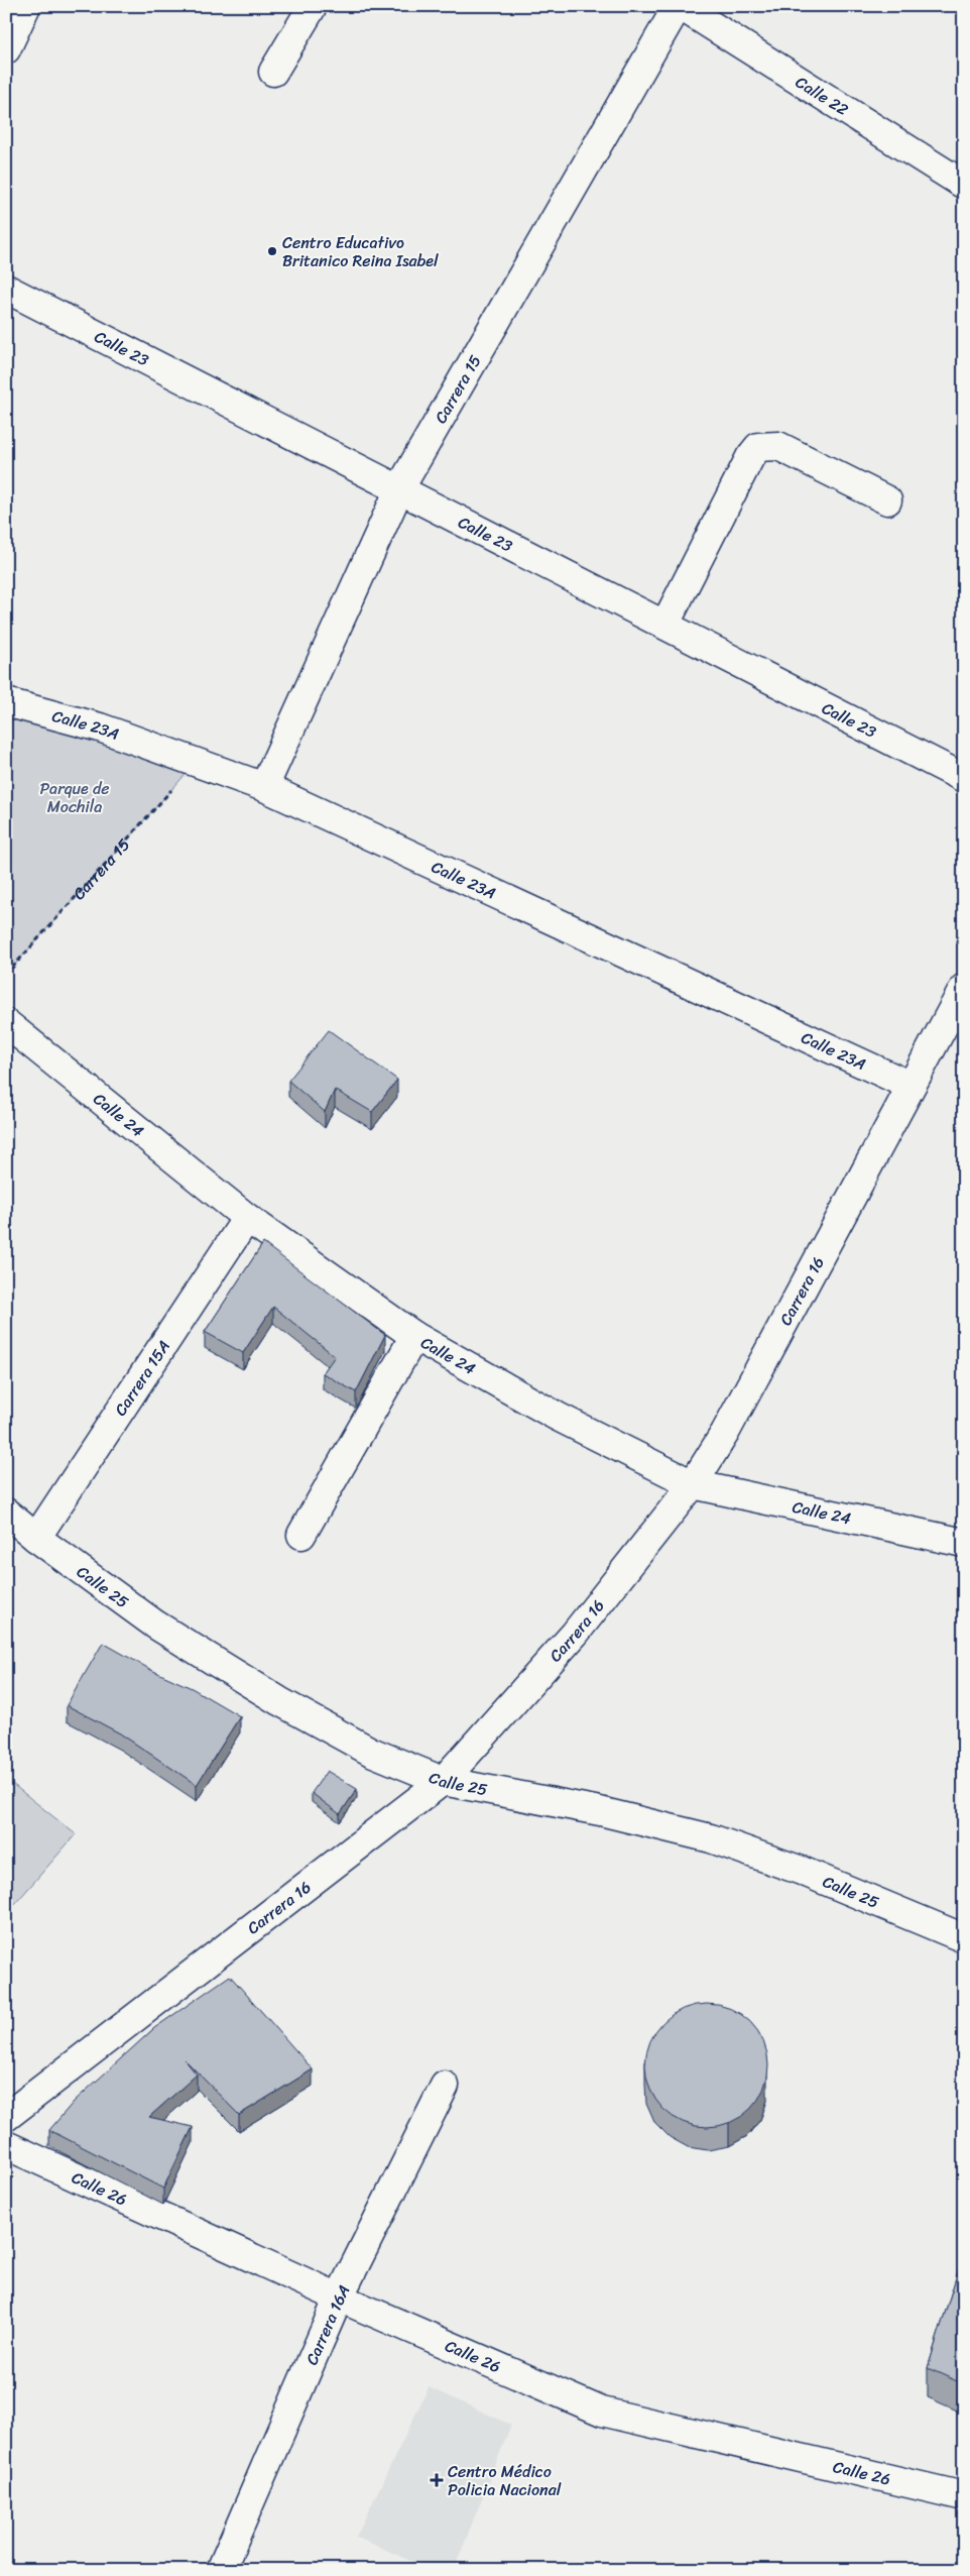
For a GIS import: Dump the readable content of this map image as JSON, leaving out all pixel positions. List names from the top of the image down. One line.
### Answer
{"streets":{"street":["Calle 22","Calle 23","Carrera 15","Calle 23A","Calle 24","Carrera 16","Carrera 15A","Calle 25","Calle 26","Carrera 16A"]},"crossings":[["Calle 22","Carrera 15"],["Calle 23","Carrera 15"],["Carrera 15","Calle 23A"],["Calle 23A","Carrera 16"],["Calle 24","Carrera 16"],["Calle 24","Carrera 15A"],["Carrera 16","Calle 25"],["Carrera 15A","Calle 25"],["Calle 26","Carrera 16A"]],"parks":["Parque de Mochila"],"places":{"other":["Centro Educativo Britanico Reina Isabel"],"health":["Centro Médico Policia Nacional"]}}
